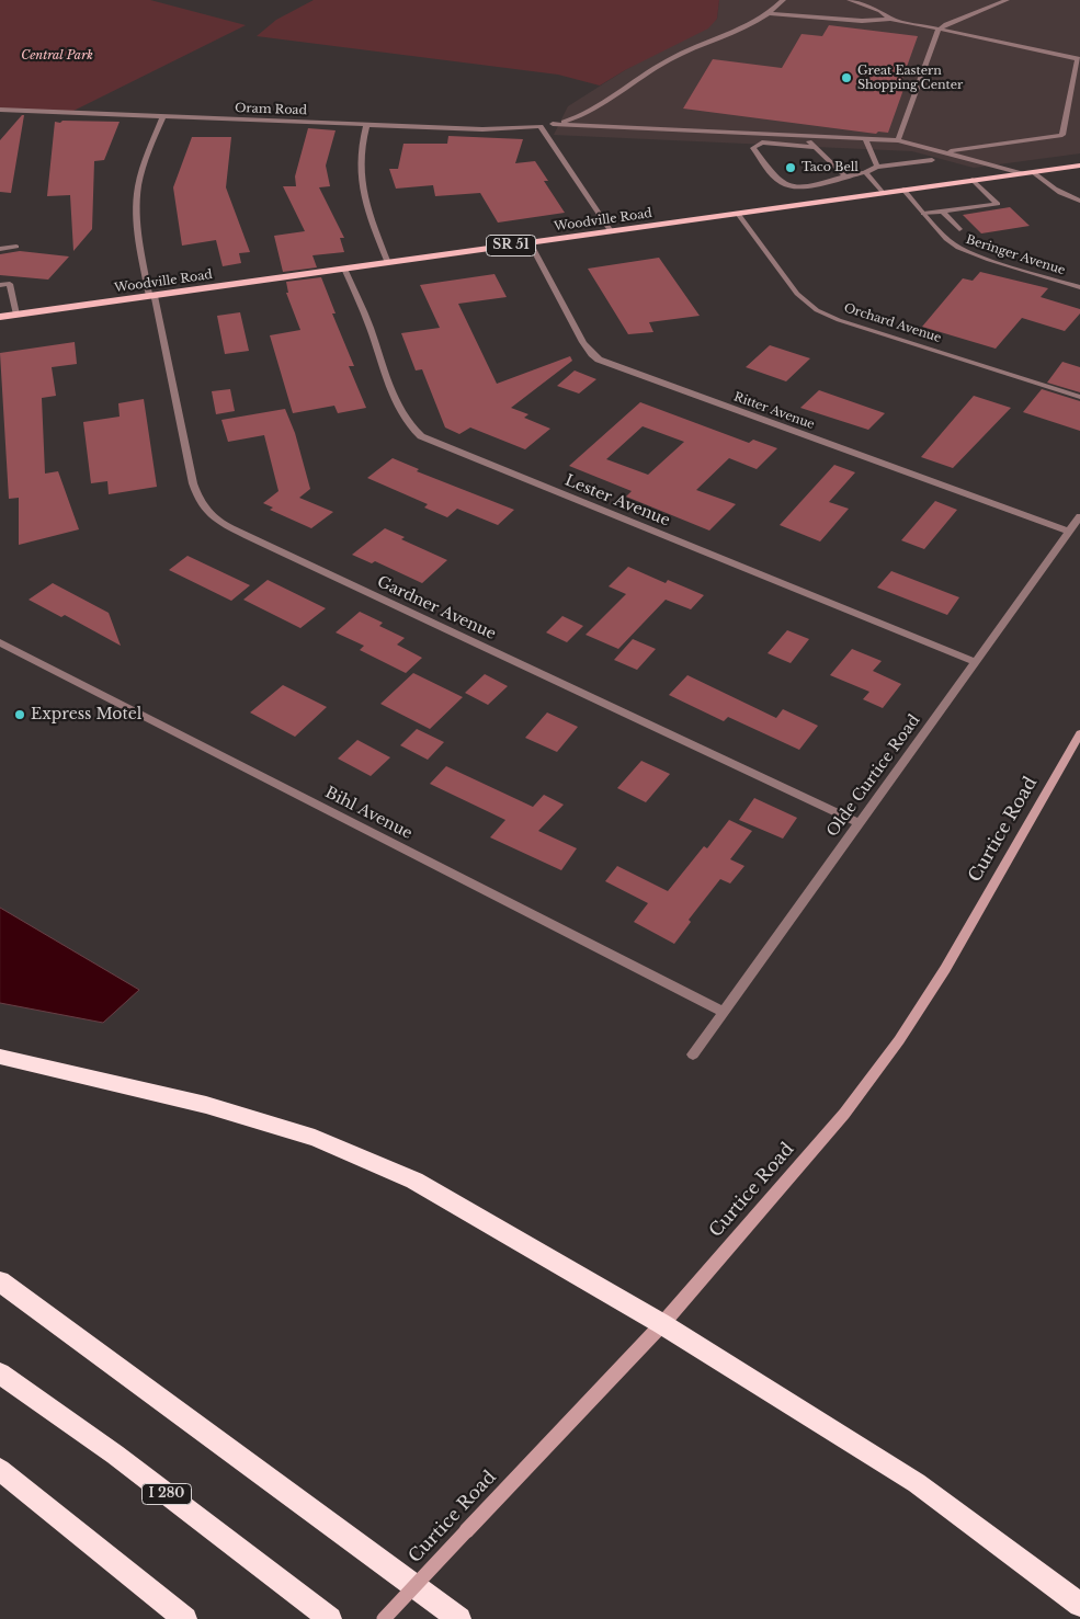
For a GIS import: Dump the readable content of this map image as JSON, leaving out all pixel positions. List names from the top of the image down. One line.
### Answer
{"streets":{"highway":["I 280"],"main road":["Woodville Road","SR 51"],"street":["Oram Road","Beringer Avenue","Orchard Avenue","Ritter Avenue","Lester Avenue","Gardner Avenue","Olde Curtice Road","Bihl Avenue","Curtice Road"]},"crossings":[["Oram Road","Gardner Avenue"],["Woodville Road","Beringer Avenue"],["Woodville Road","Orchard Avenue"],["Woodville Road","Ritter Avenue"],["Woodville Road","Lester Avenue"],["Woodville Road","Gardner Avenue"],["Ritter Avenue","Olde Curtice Road"],["Lester Avenue","Olde Curtice Road"],["Gardner Avenue","Olde Curtice Road"],["Olde Curtice Road","Bihl Avenue"]],"parks":["Central Park"],"places":["Great Eastern Shopping Center","Taco Bell","Express Motel"]}
